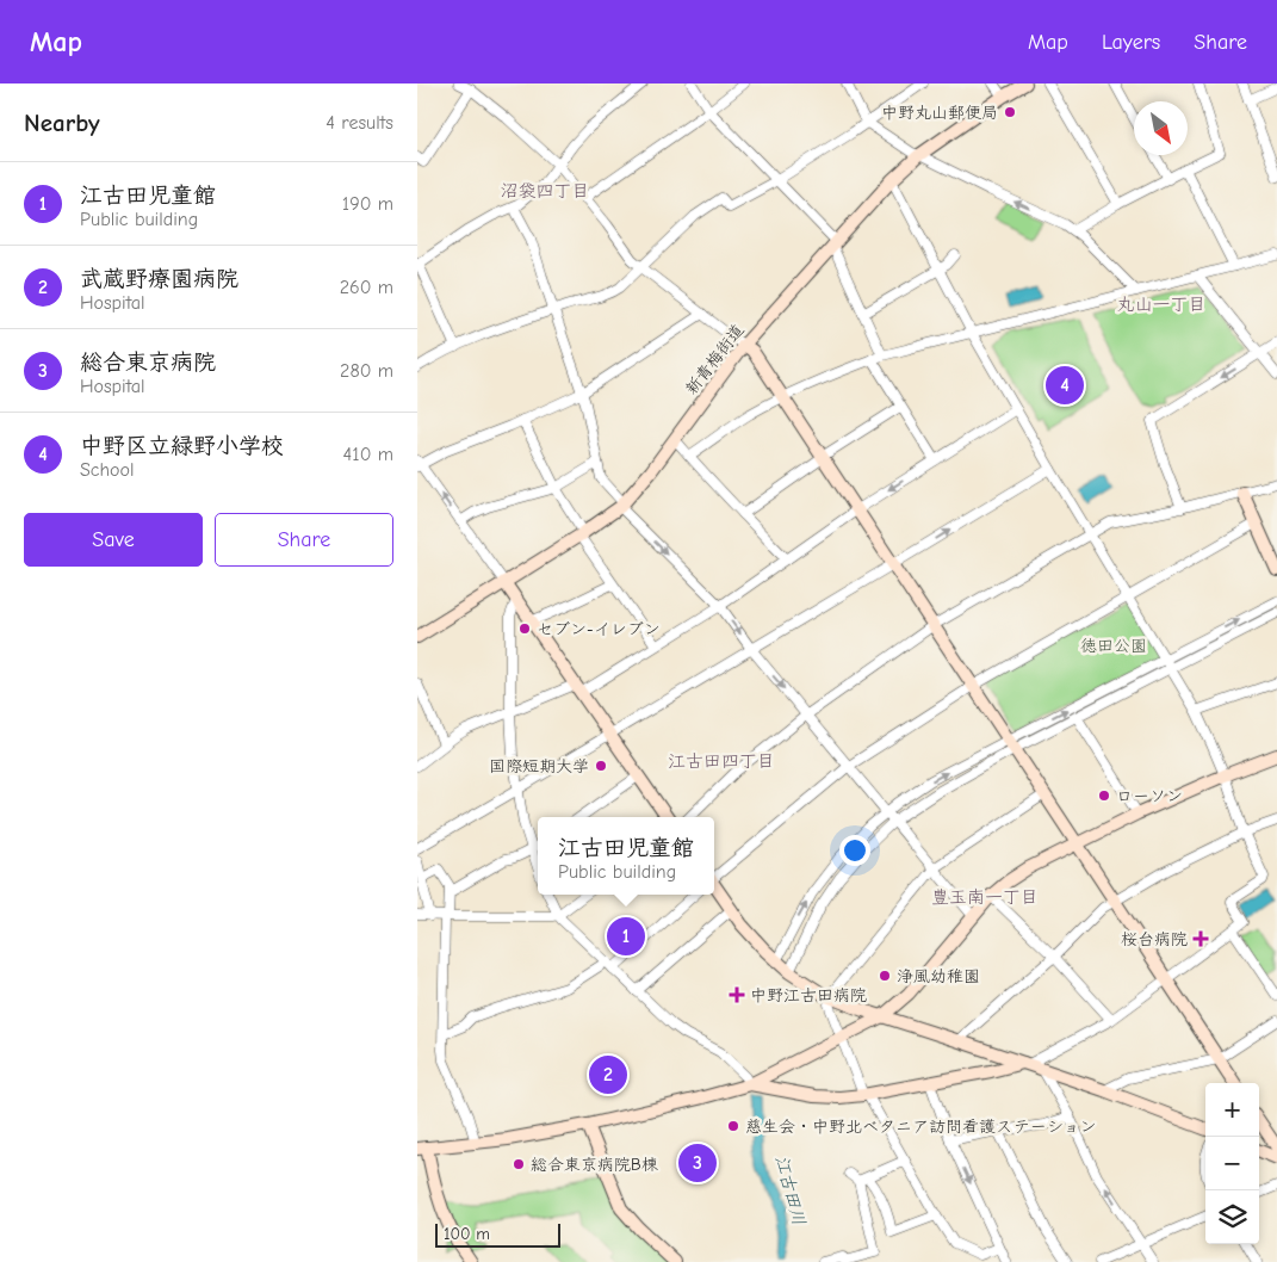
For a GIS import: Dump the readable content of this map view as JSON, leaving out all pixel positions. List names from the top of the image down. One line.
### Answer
{"streets":{"street":["新青梅街道"]},"districts":["沼袋四丁目","丸山一丁目","江古田四丁目","豊玉南一丁目"],"water":["江古田川"],"parks":["徳田公園"],"places":{"other":["中野丸山郵便局","セブン-イレブン","国際短期大学","ローソン","浄風幼稚園","慈生会・中野北ベタニア訪問看護ステーション","総合東京病院B棟"],"health":["桜台病院","中野江古田病院"]},"scale_bar":"100 m","north":"bottom right","page":{"header":"Map","nav":["Map","Layers","Share"],"heading":["Nearby","4 results"],"list":[{"mark":"1","name":"江古田児童館","note":"Public building","value":"190 m"},{"mark":"2","name":"武蔵野療園病院","note":"Hospital","value":"260 m"},{"mark":"3","name":"総合東京病院","note":"Hospital","value":"280 m"},{"mark":"4","name":"中野区立緑野小学校","note":"School","value":"410 m"}],"pins":["4","1","2","3"],"buttons":["Save","Share"],"popup":["江古田児童館","Public building"],"map_buttons":["+","−"],"scale":"100 m"}}
